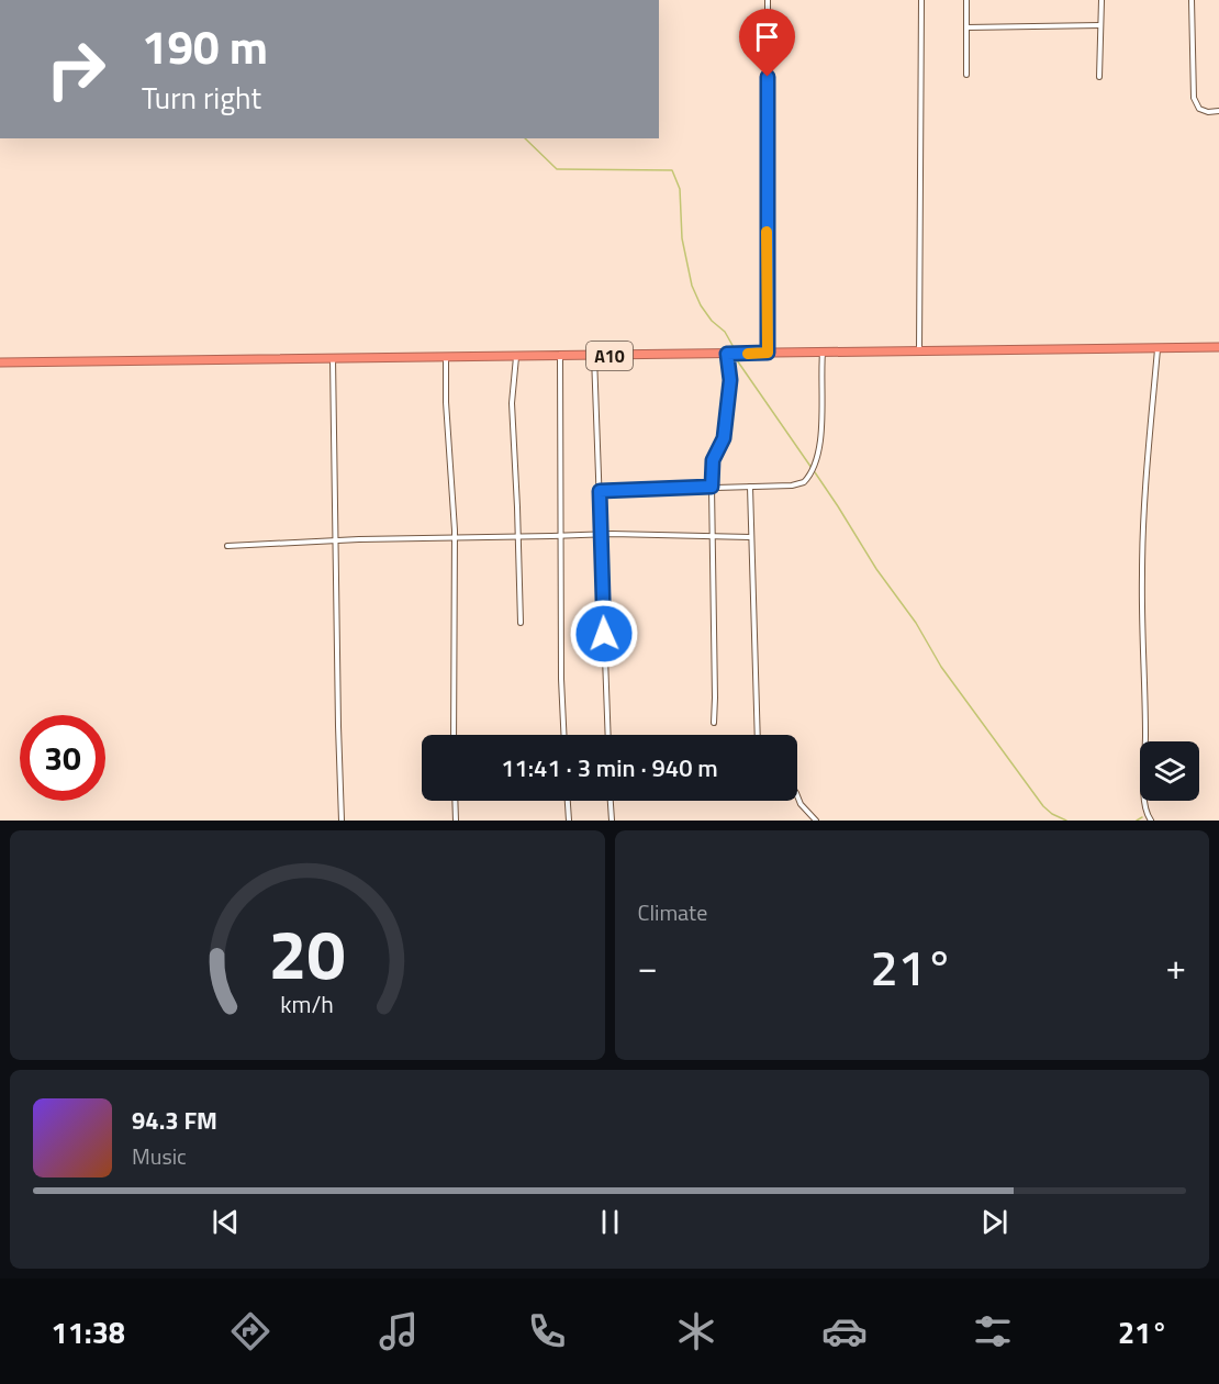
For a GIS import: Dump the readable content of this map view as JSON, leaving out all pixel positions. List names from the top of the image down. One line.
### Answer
{"streets":{"highway":["A10"]},"page":{"turn":["190 m","Turn right"],"limit":"30","trip":"11:41 · 3 min · 940 m","tile":"Climate","heat":["−","21°","+"],"song":["94.3 FM","Music"],"tabs":["11:38","21°"],"gauge":["20","km/h"]}}
